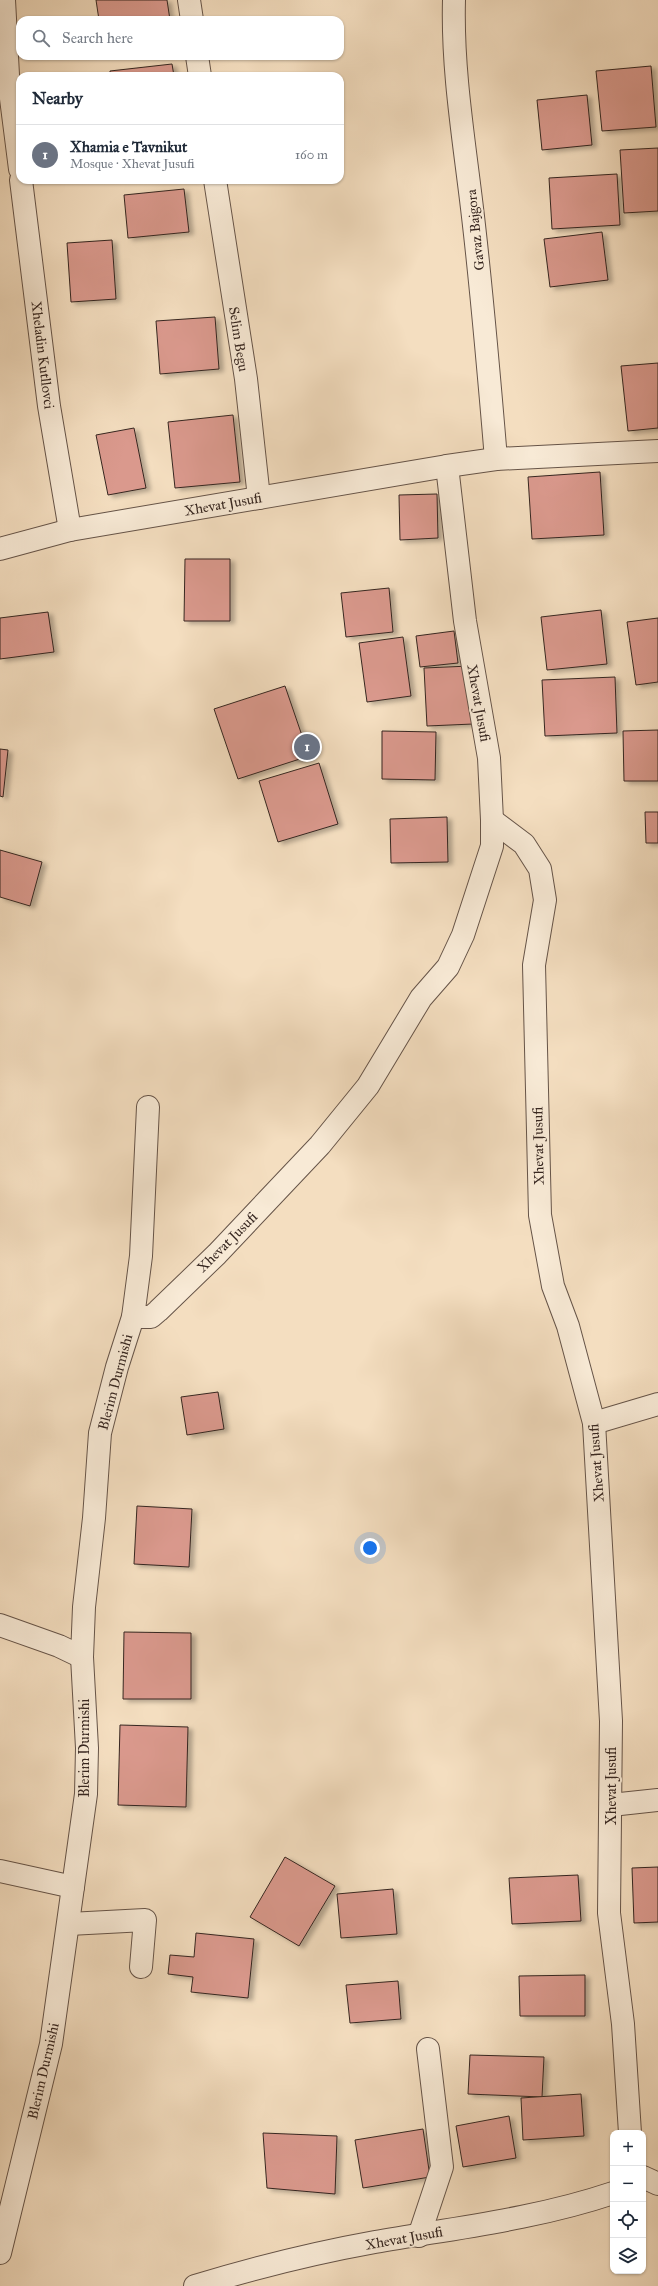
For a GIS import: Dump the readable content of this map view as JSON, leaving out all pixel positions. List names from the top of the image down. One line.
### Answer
{"streets":{"street":["Gavaz Bajgora","Selim Begu","Xheladin Kutllovci","Xhevat Jusufi","Blerim Durmishi"]},"crossings":[["Gavaz Bajgora","Xhevat Jusufi"],["Selim Begu","Xhevat Jusufi"],["Xheladin Kutllovci","Xhevat Jusufi"],["Xhevat Jusufi","Blerim Durmishi"]],"page":{"search":"Search here","heading":"Nearby","list":[{"mark":"1","name":"Xhamia e Tavnikut","note":"Mosque · Xhevat Jusufi","value":"160 m"}],"pins":"1","map_buttons":["+","−"]}}
